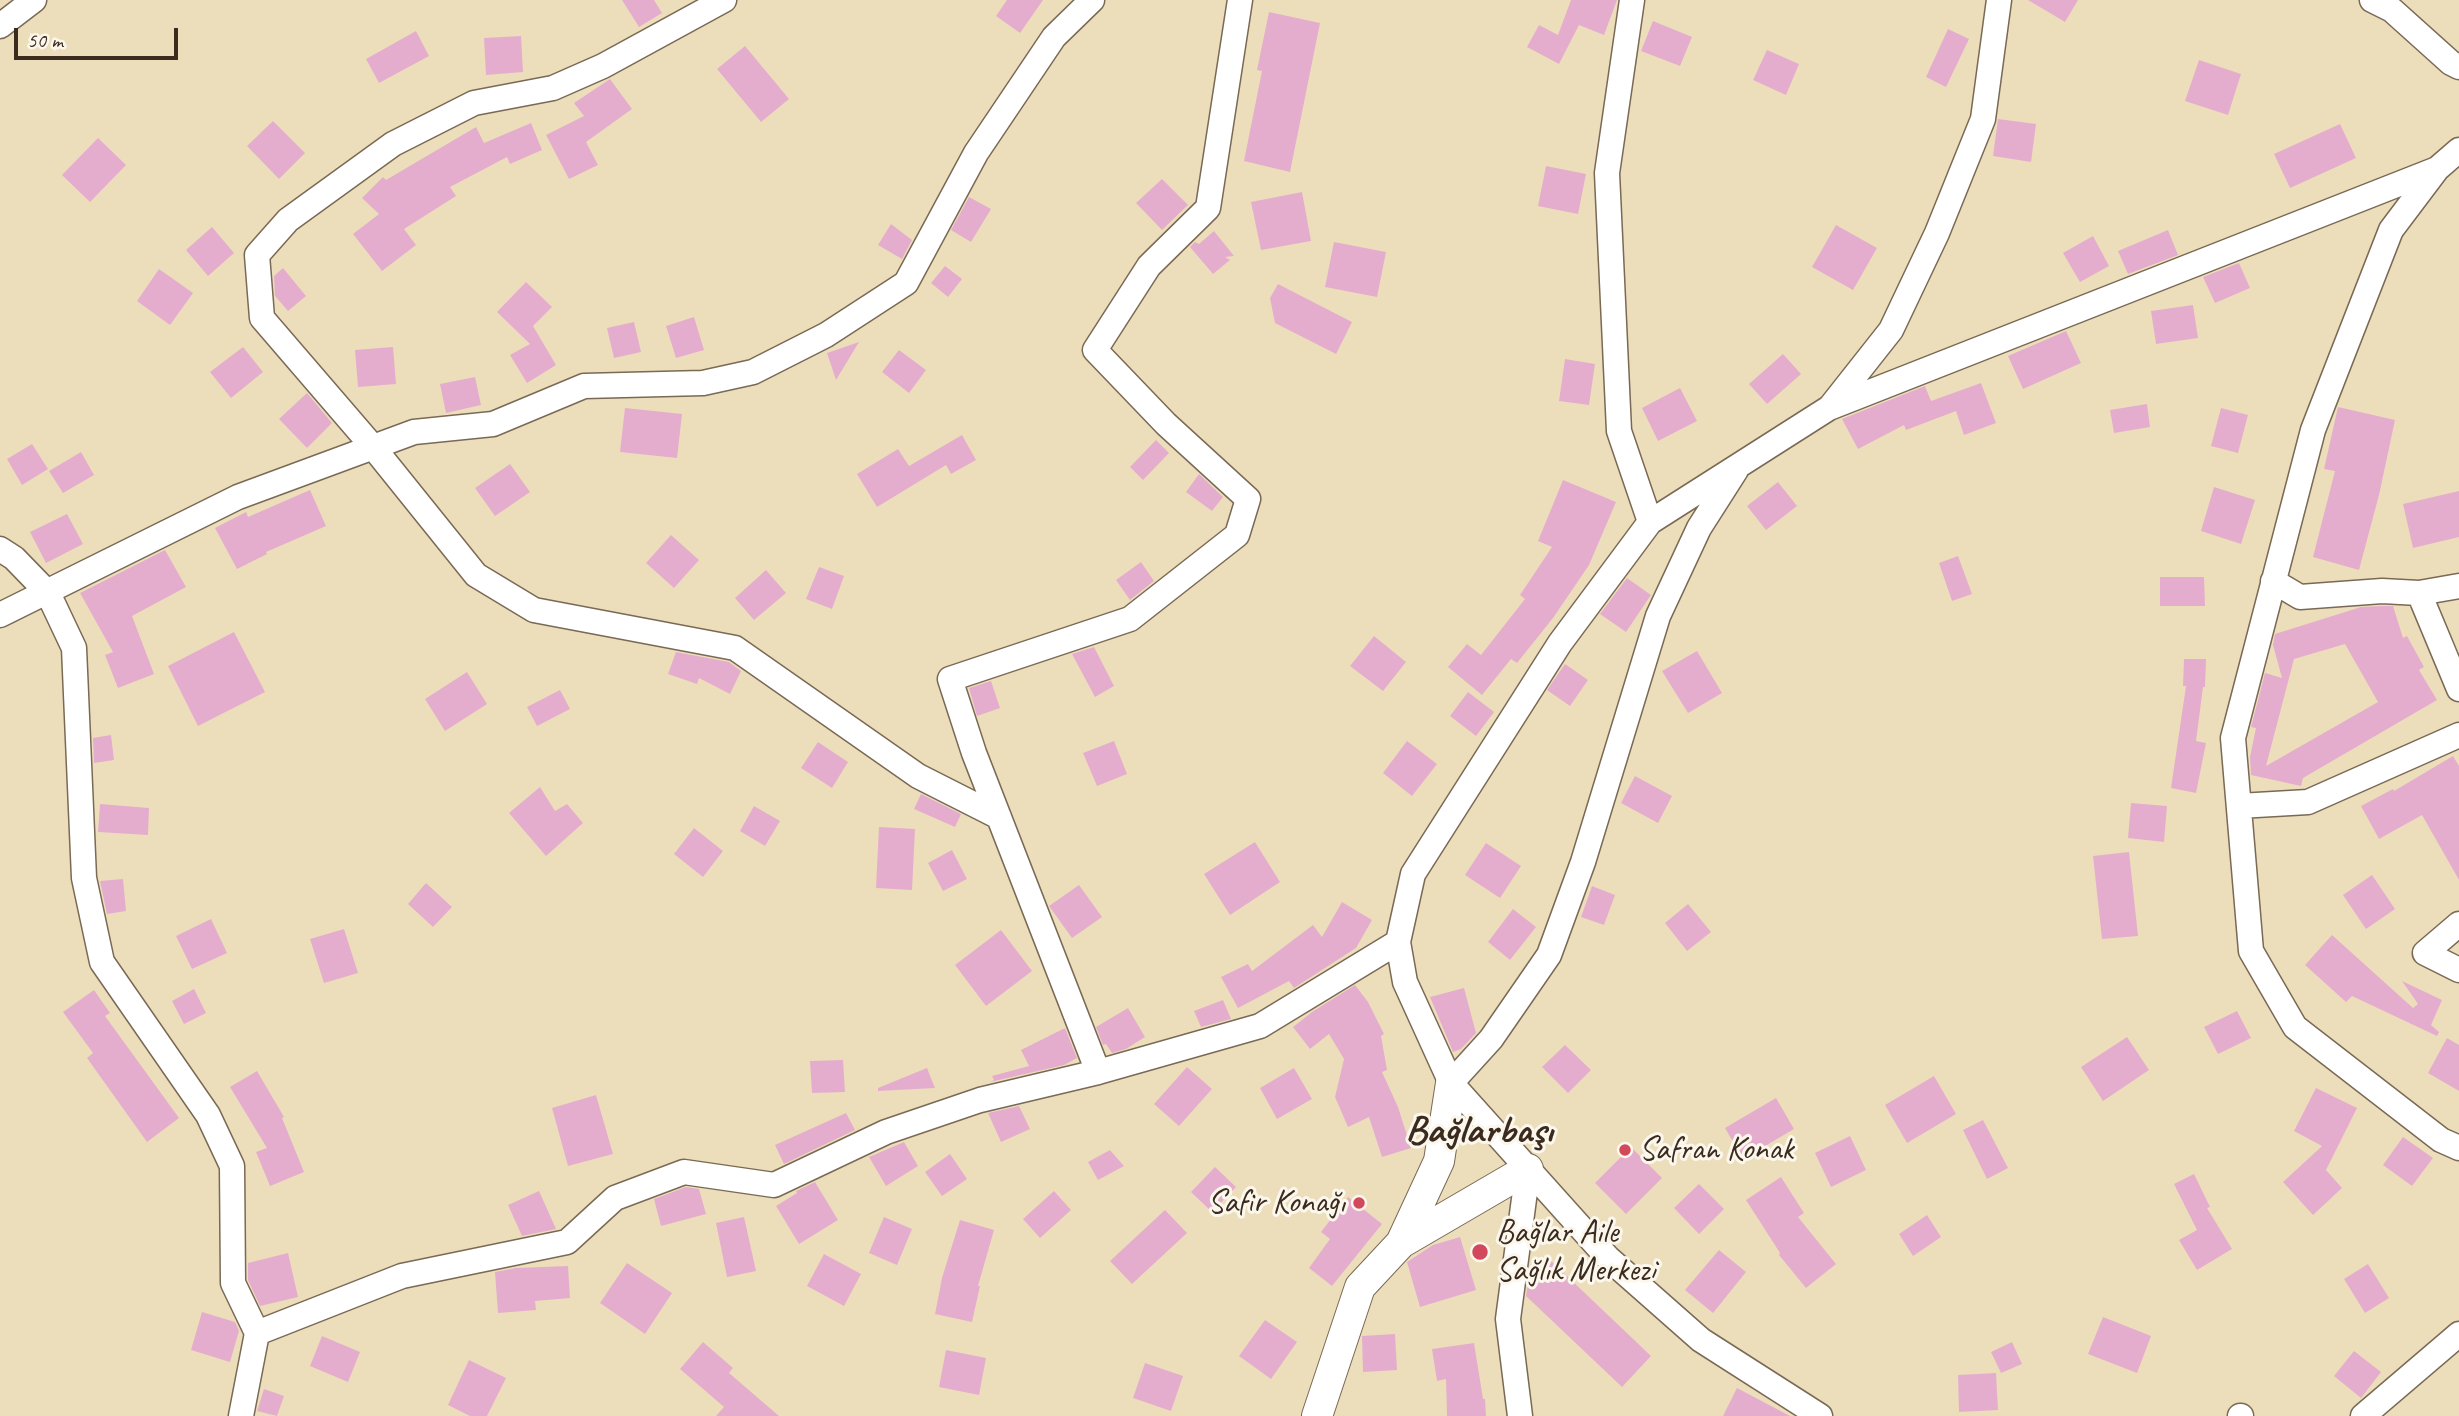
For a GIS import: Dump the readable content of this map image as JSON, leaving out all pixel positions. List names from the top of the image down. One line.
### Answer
{"districts":["Bağlarbaşı"],"places":["Safran Konak","Safir Konağı","Bağlar Aile Sağlık Merkezi"],"scale_bar":"50 m"}
